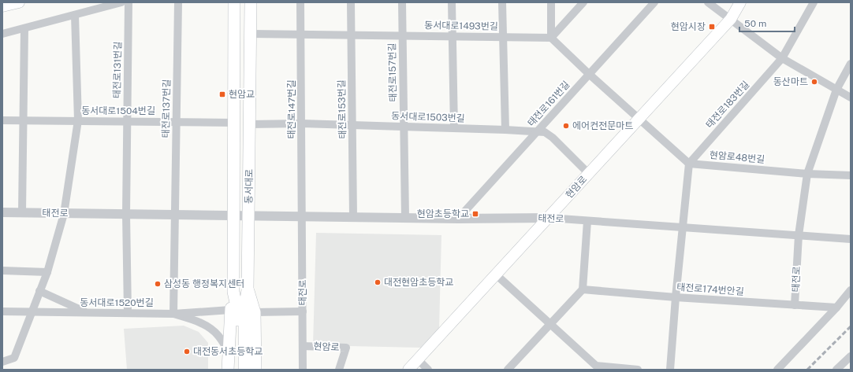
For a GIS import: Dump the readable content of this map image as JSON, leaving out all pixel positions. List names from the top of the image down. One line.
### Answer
{"streets":{"main road":["동서대로","현암로"],"street":["동서대로1493번길","태전로131번길","태전로157번길","태전로161번길","태전로183번길","태전로137번길","태전로147번길","태전로153번길","동서대로1504번길","동서대로1503번길","현암로48번길","태전로","태전로174번안길","동서대로1520번길"]},"crossings":[["동서대로1493번길","태전로157번길"],["동서대로1493번길","태전로147번길"],["동서대로1493번길","태전로153번길"],["동서대로1493번길","동서대로"],["태전로131번길","동서대로1504번길"],["태전로131번길","태전로"],["태전로157번길","동서대로1503번길"],["태전로157번길","태전로"],["태전로161번길","동서대로1503번길"],["태전로161번길","태전로"],["태전로183번길","현암로48번길"],["태전로137번길","동서대로1504번길"],["태전로137번길","태전로"],["태전로147번길","동서대로1503번길"],["태전로147번길","태전로"],["태전로153번길","동서대로1503번길"],["태전로153번길","태전로"],["동서대로1504번길","동서대로"],["동서대로1503번길","동서대로"],["동서대로1503번길","현암로"],["동서대로","태전로"],["현암로","태전로"],["태전로","태전로174번안길"]],"places":{"transit":["현암시장","현암교","현암초등학교"],"other":["동산마트","에어컨전문마트","대전현암초등학교","삼성동 행정복지센터","대전동서초등학교"]},"scale_bar":"50 m"}
